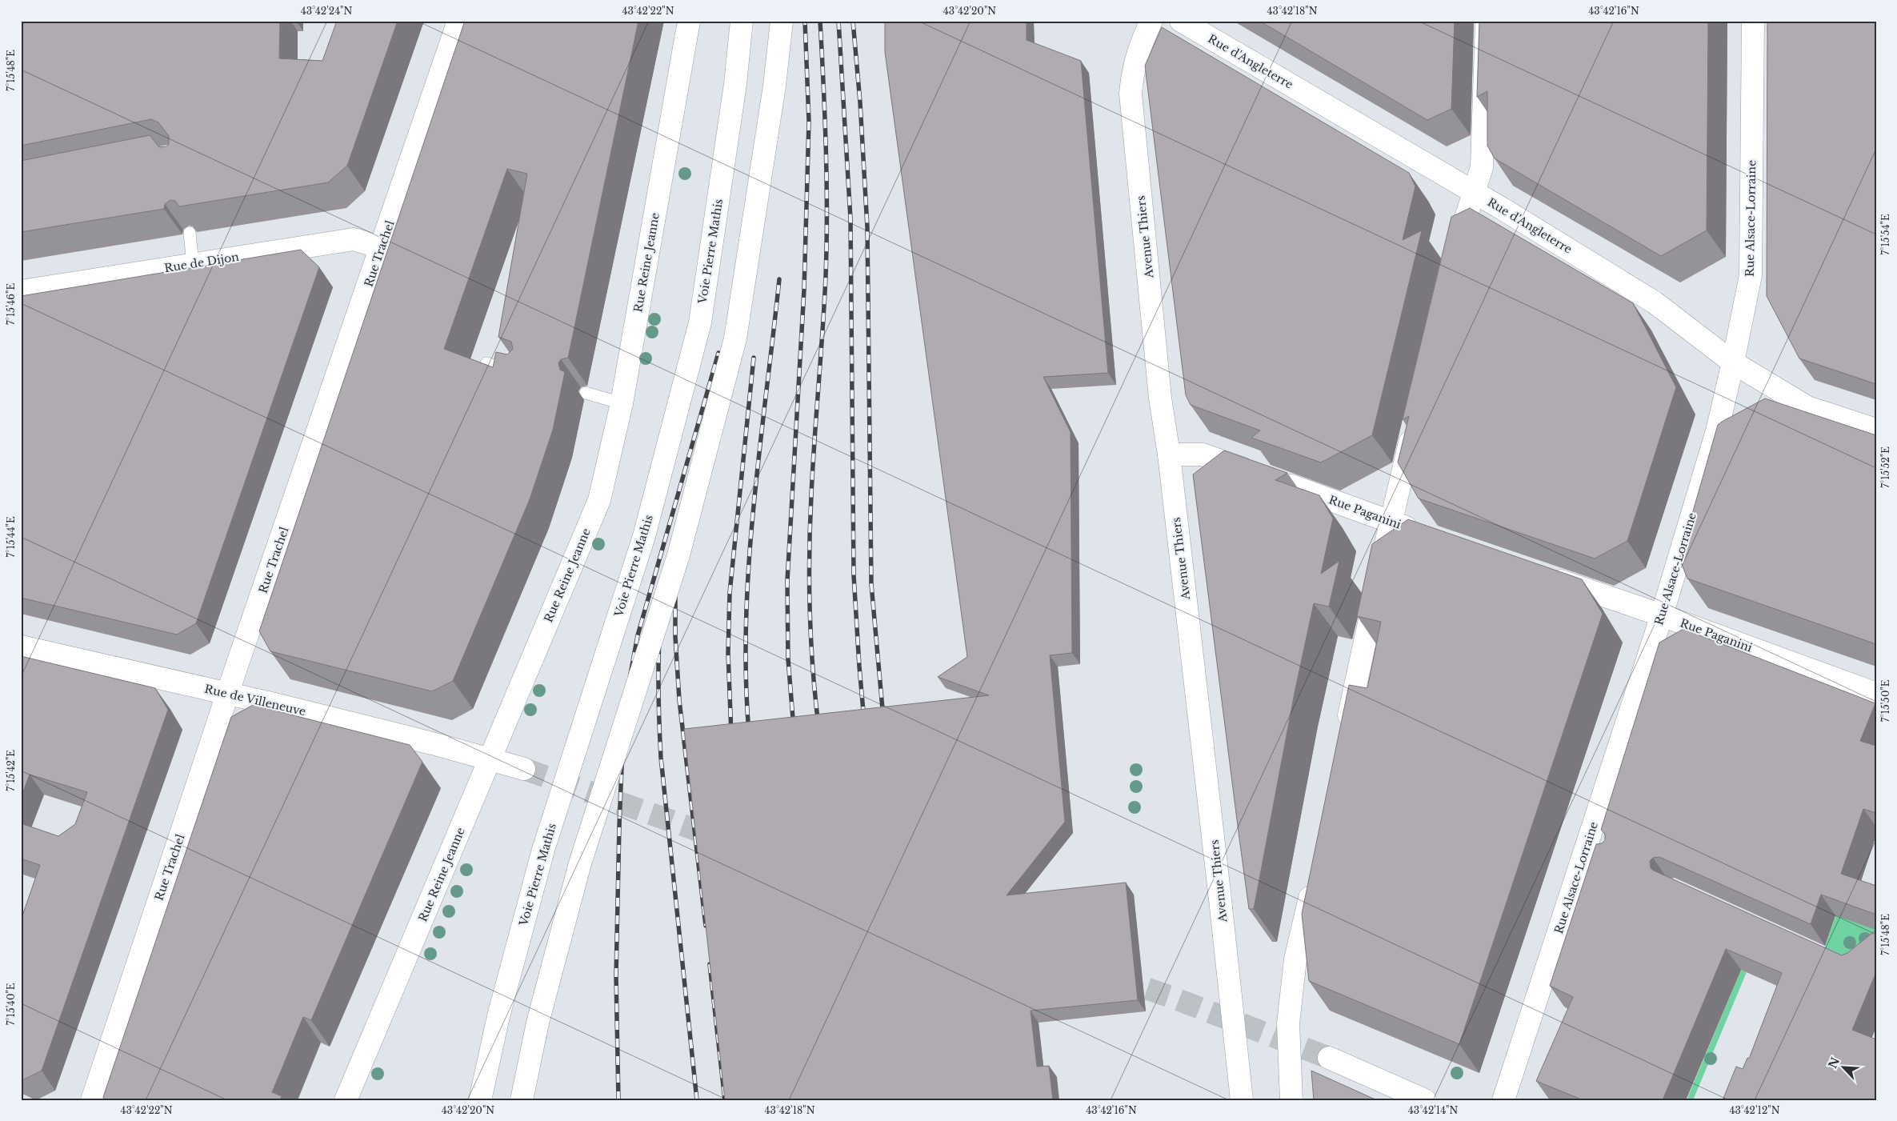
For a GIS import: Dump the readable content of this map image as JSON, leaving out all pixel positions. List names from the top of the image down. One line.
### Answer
{"streets":{"main road":["Rue d'Angleterre","Rue Alsace-Lorraine","Avenue Thiers","Voie Pierre Mathis","Rue Trachel","Rue de Dijon","Rue Reine Jeanne","Rue Paganini","Rue de Villeneuve"]},"crossings":[["Rue d'Angleterre","Rue Alsace-Lorraine"],["Rue Alsace-Lorraine","Rue Paganini"],["Avenue Thiers","Rue Paganini"],["Rue Trachel","Rue de Dijon"],["Rue Trachel","Rue de Villeneuve"],["Rue Reine Jeanne","Rue de Villeneuve"]],"north":"top left","coordinates":["43°42'24\"N","43°42'22\"N","43°42'20\"N","43°42'18\"N","43°42'16\"N","7°15'48\"E","7°15'54\"E","7°15'46\"E","7°15'52\"E","7°15'44\"E","7°15'50\"E","7°15'42\"E","7°15'40\"E","43°42'14\"N","43°42'12\"N"]}
